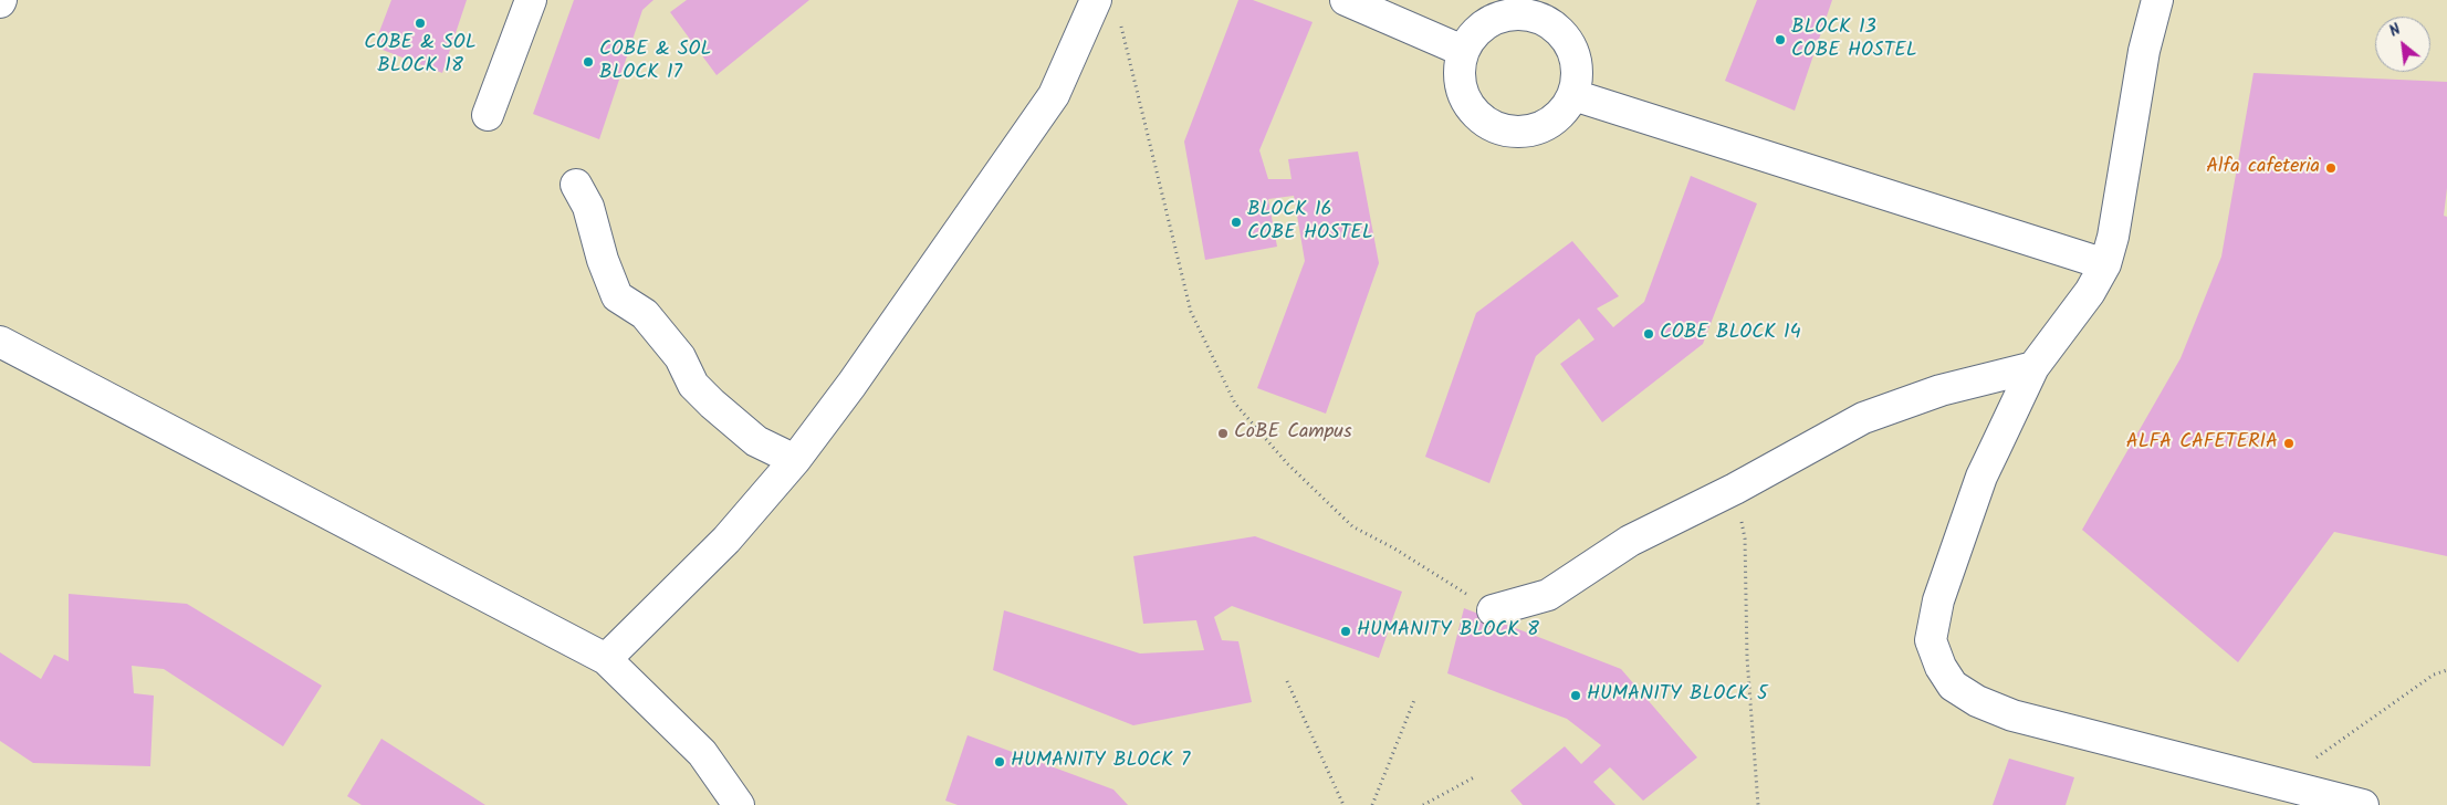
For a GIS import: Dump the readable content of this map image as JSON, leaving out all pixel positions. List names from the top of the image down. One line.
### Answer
{"places":["COBE & SOL BLOCK 18","BLOCK 13 COBE HOSTEL","COBE & SOL BLOCK 17","Alfa cafeteria","BLOCK 16 COBE HOSTEL","COBE BLOCK 14","CoBE Campus","ALFA CAFETERIA","HUMANITY BLOCK 8","HUMANITY BLOCK 5","HUMANITY BLOCK 7"],"north":"top left"}
